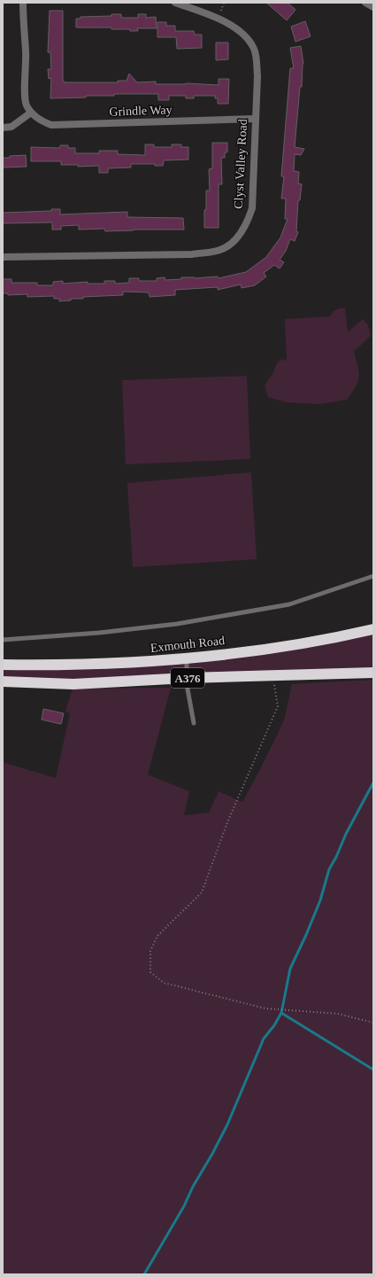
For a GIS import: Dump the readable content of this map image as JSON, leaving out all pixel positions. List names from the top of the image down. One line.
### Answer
{"streets":{"highway":["Exmouth Road","A376"],"street":["Grindle Way","Clyst Valley Road"]},"crossings":[["Grindle Way","Clyst Valley Road"]]}
